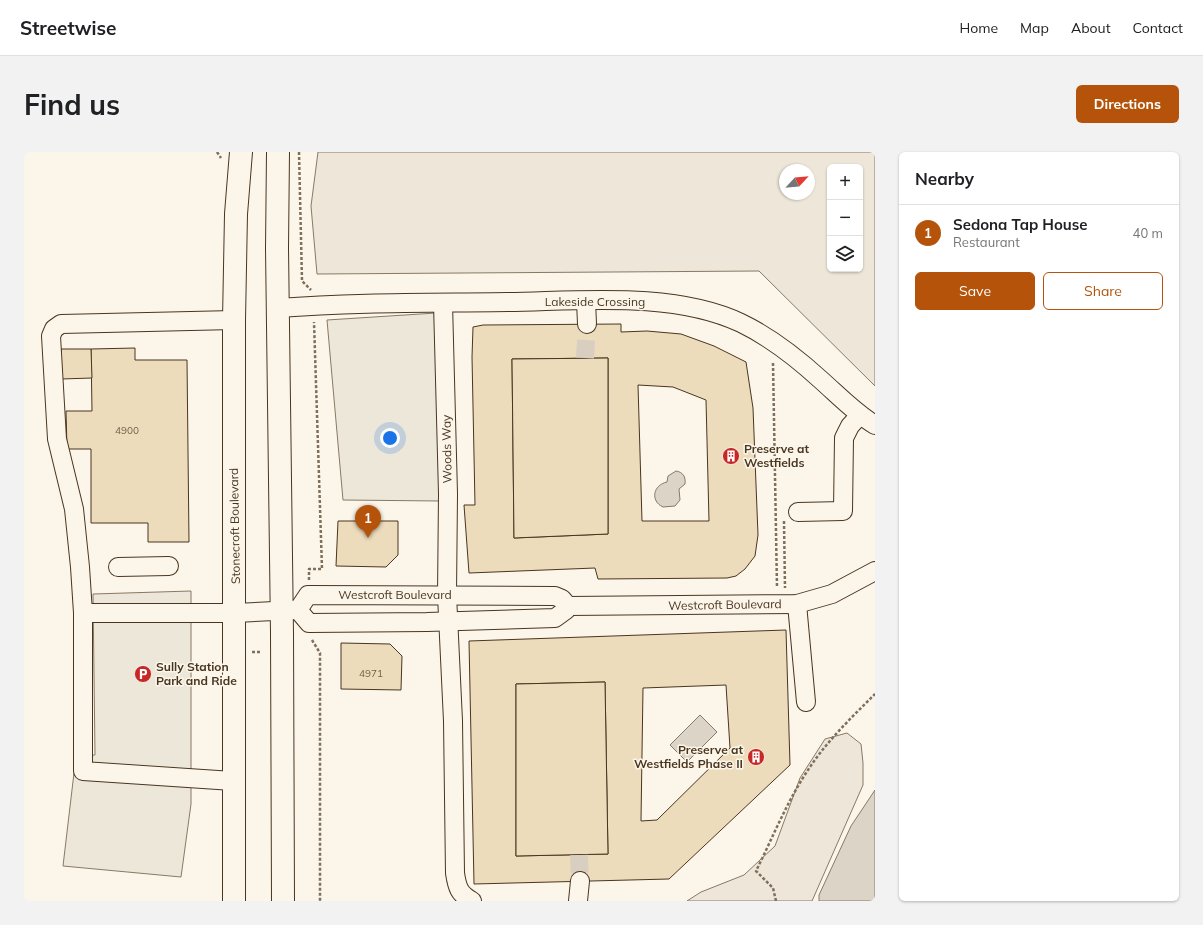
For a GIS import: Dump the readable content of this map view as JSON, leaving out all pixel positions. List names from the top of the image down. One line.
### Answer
{"streets":{"main road":["Stonecroft Boulevard"],"street":["Lakeside Crossing","Woods Way","Westcroft Boulevard"]},"crossings":[["Lakeside Crossing","Woods Way"],["Woods Way","Westcroft Boulevard"]],"places":{"building":["Preserve at Westfields","Preserve at Westfields Phase II"],"parking":["Sully Station Park and Ride"]},"house_numbers":["4900","4971"],"north":"top right","page":{"header":"Streetwise","nav":["Home","Map","About","Contact"],"buttons":["Directions",["Save","Share"]],"title":"Find us","heading":"Nearby","map_buttons":["+","−"],"list":[{"mark":"1","name":"Sedona Tap House","note":"Restaurant","value":"40 m"}],"pins":"1"}}
